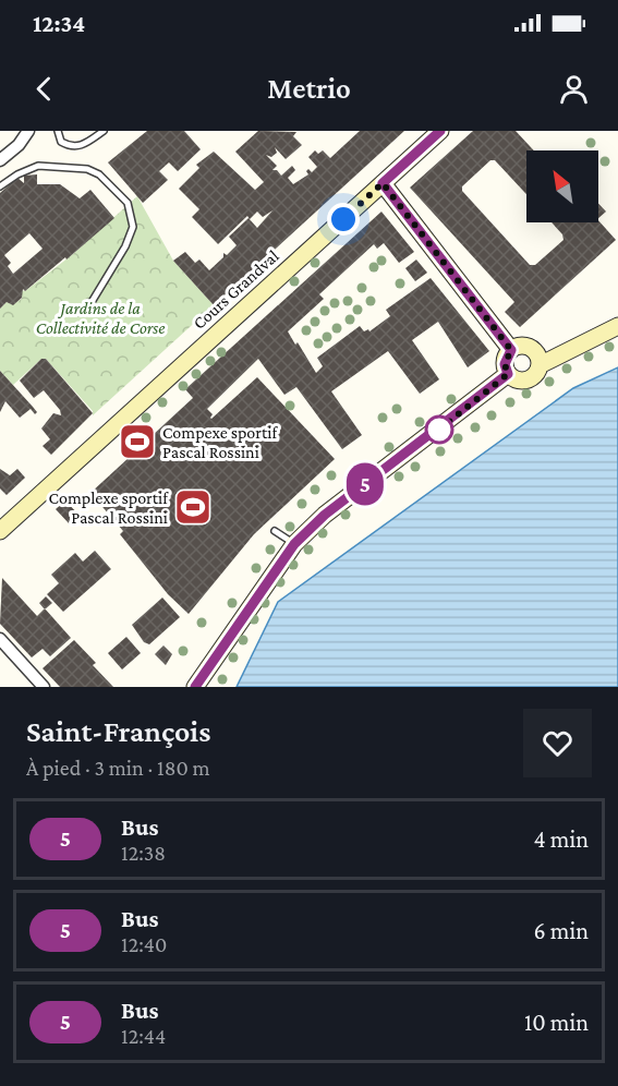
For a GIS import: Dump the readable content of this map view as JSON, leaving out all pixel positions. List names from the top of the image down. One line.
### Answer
{"streets":{"main road":["Cours Grandval"]},"parks":["Jardins de la Collectivité de Corse"],"places":{"sports":["Compexe sportif Pascal Rossini","Complexe sportif Pascal Rossini"]},"lines":["bus line 5"],"north":"top left","page":{"status":"12:34","header":"Metrio","on_map":"5","heading":["Saint-François","À pied · 3 min · 180 m"],"list":[{"mark":"5","name":"Bus","note":"12:38","value":"4 min"},{"mark":"5","name":"Bus","note":"12:40","value":"6 min"},{"mark":"5","name":"Bus","note":"12:44","value":"10 min"}]}}
